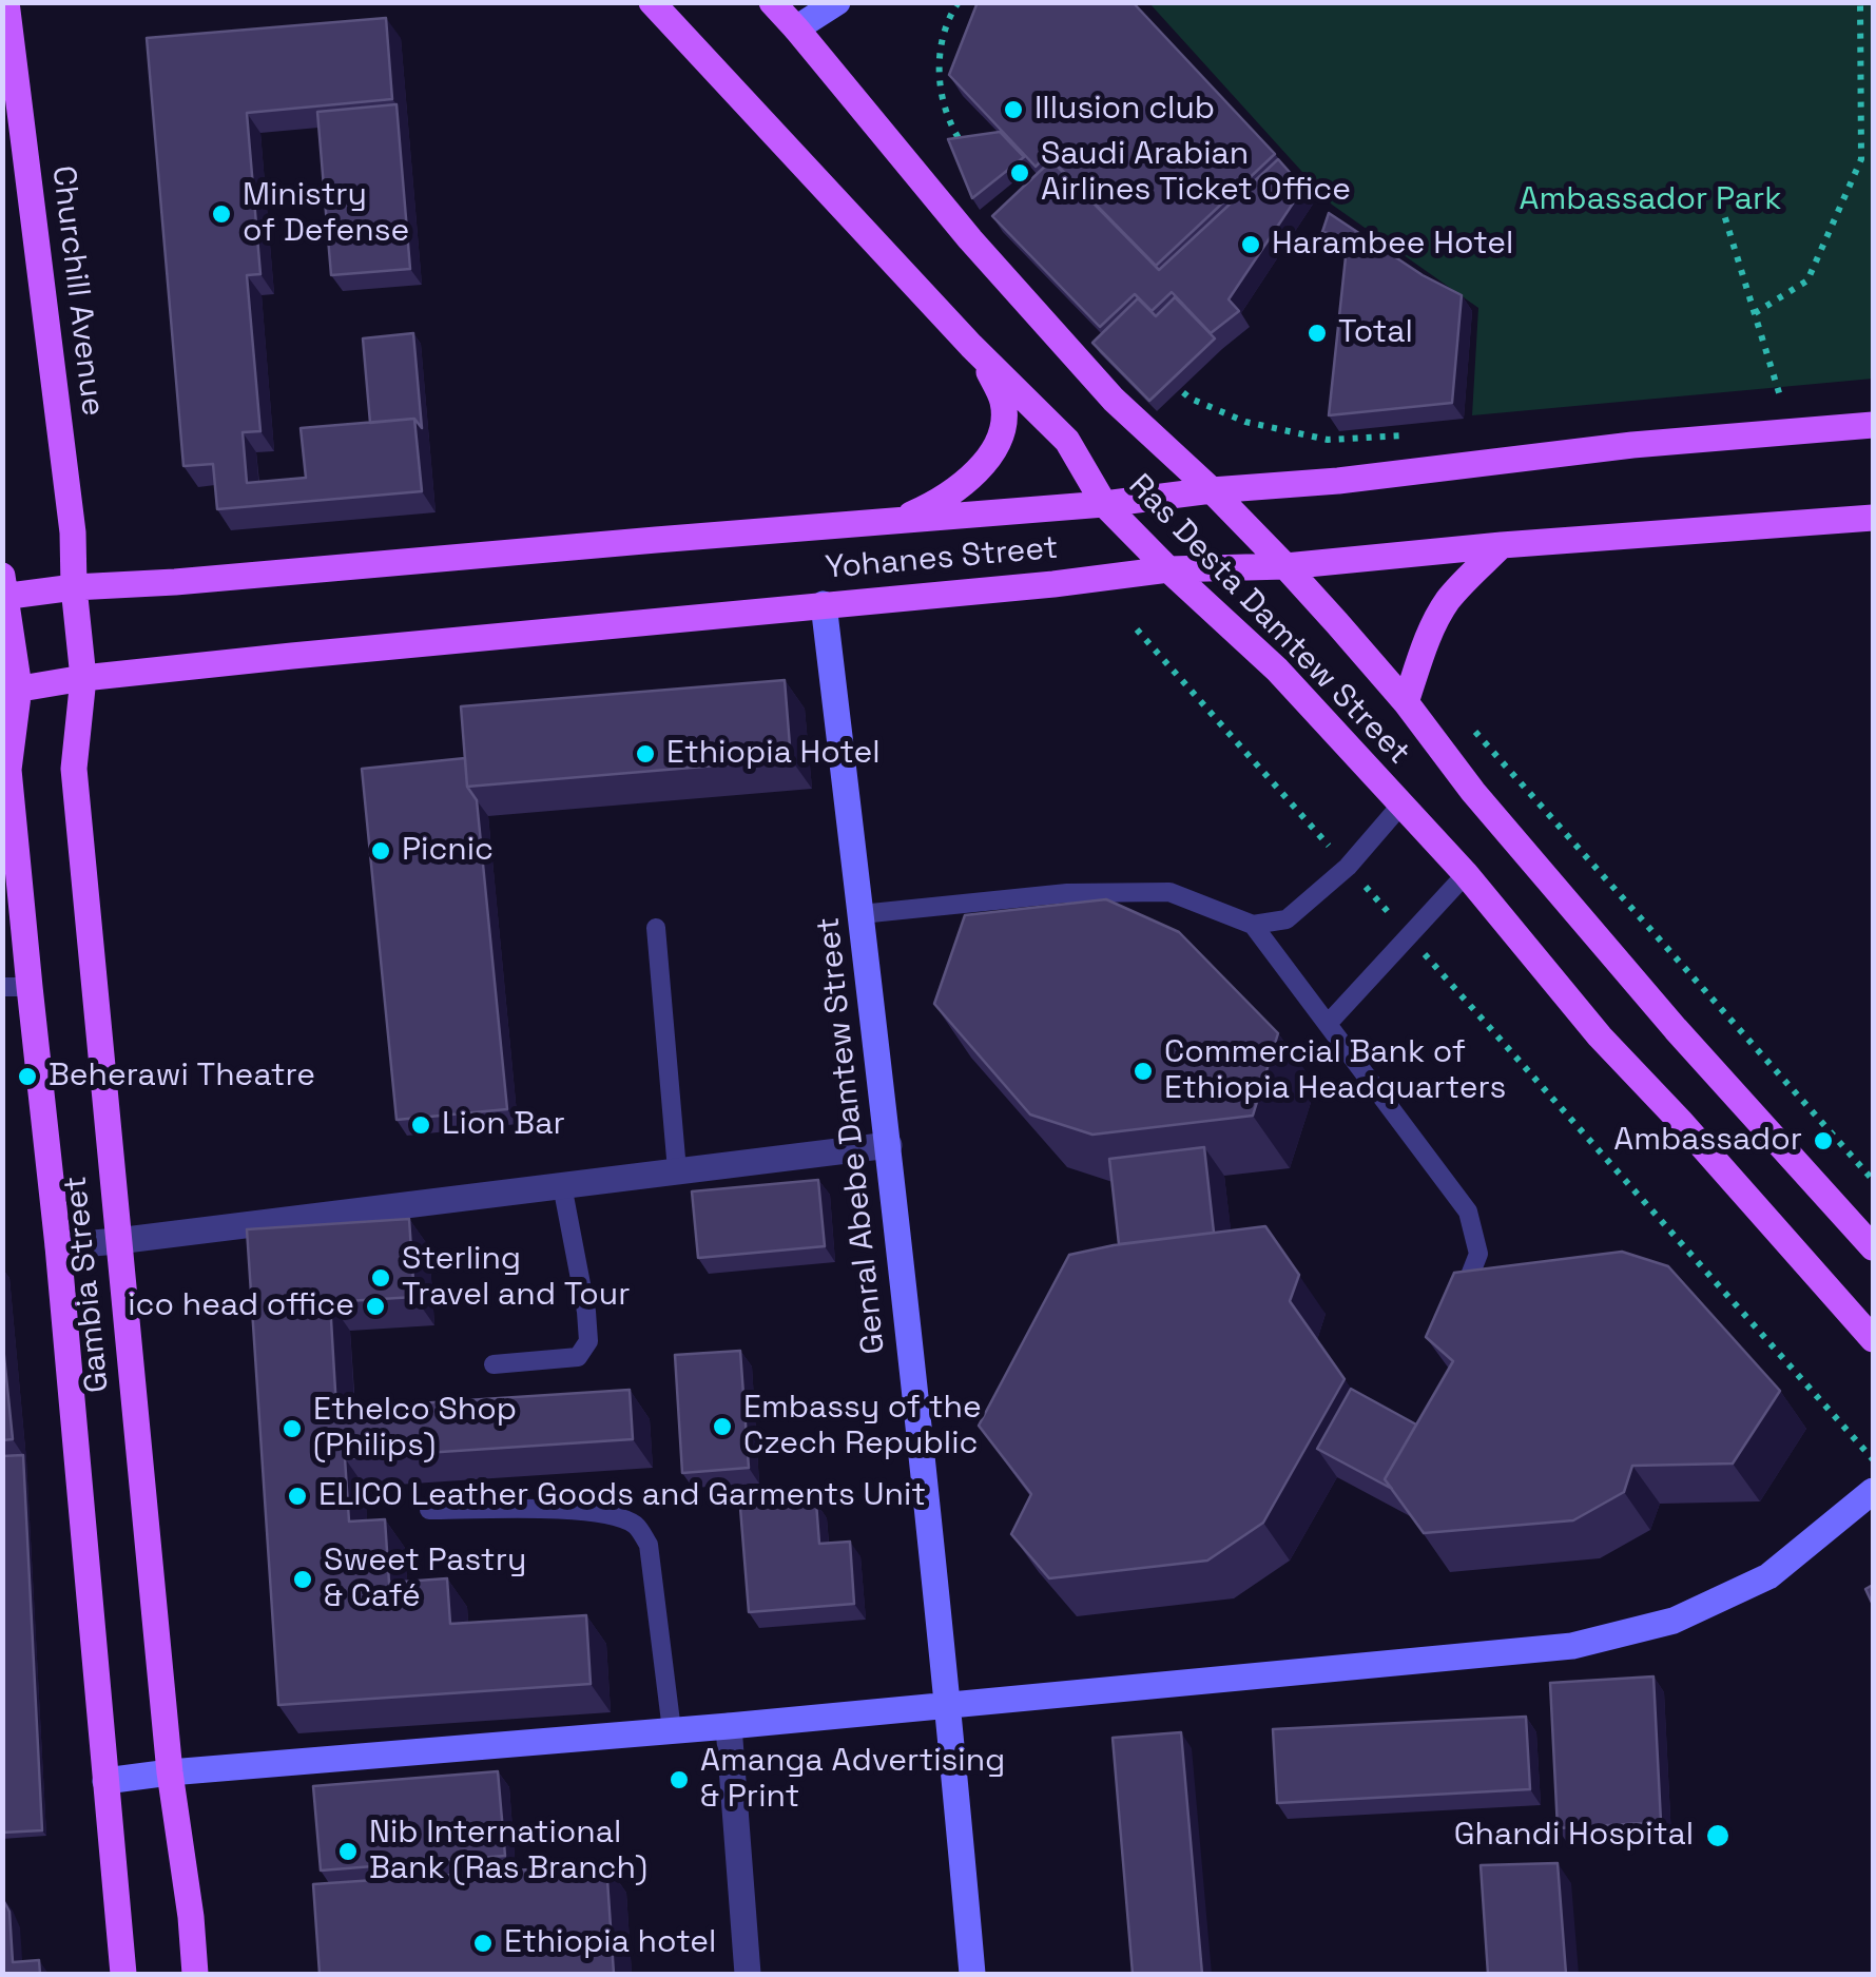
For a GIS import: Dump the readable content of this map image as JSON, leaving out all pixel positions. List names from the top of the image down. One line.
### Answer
{"streets":{"main road":["Churchill Avenue","Yohanes Street","Ras Desta Damtew Street","Genral Abebe Damtew Street","Gambia Street"]},"crossings":[["Churchill Avenue","Yohanes Street"],["Churchill Avenue","Gambia Street"],["Yohanes Street","Ras Desta Damtew Street"],["Yohanes Street","Genral Abebe Damtew Street"],["Yohanes Street","Gambia Street"]],"parks":["Ambassador Park"],"places":["Illusion club","Saudi Arabian Airlines Ticket Office","Ministry of Defense","Harambee Hotel","Total","Ethiopia Hotel","Picnic","Commercial Bank of Ethiopia Headquarters","Beherawi Theatre","Lion Bar","Ambassador","Sterling Travel and Tour","ico head office","Embassy of the Czech Republic","Ethelco Shop (Philips)","ELICO Leather Goods and Garments Unit","Sweet Pastry & Café","Amanga Advertising & Print","Ghandi Hospital","Nib International Bank (Ras Branch)","Ethiopia hotel"]}
